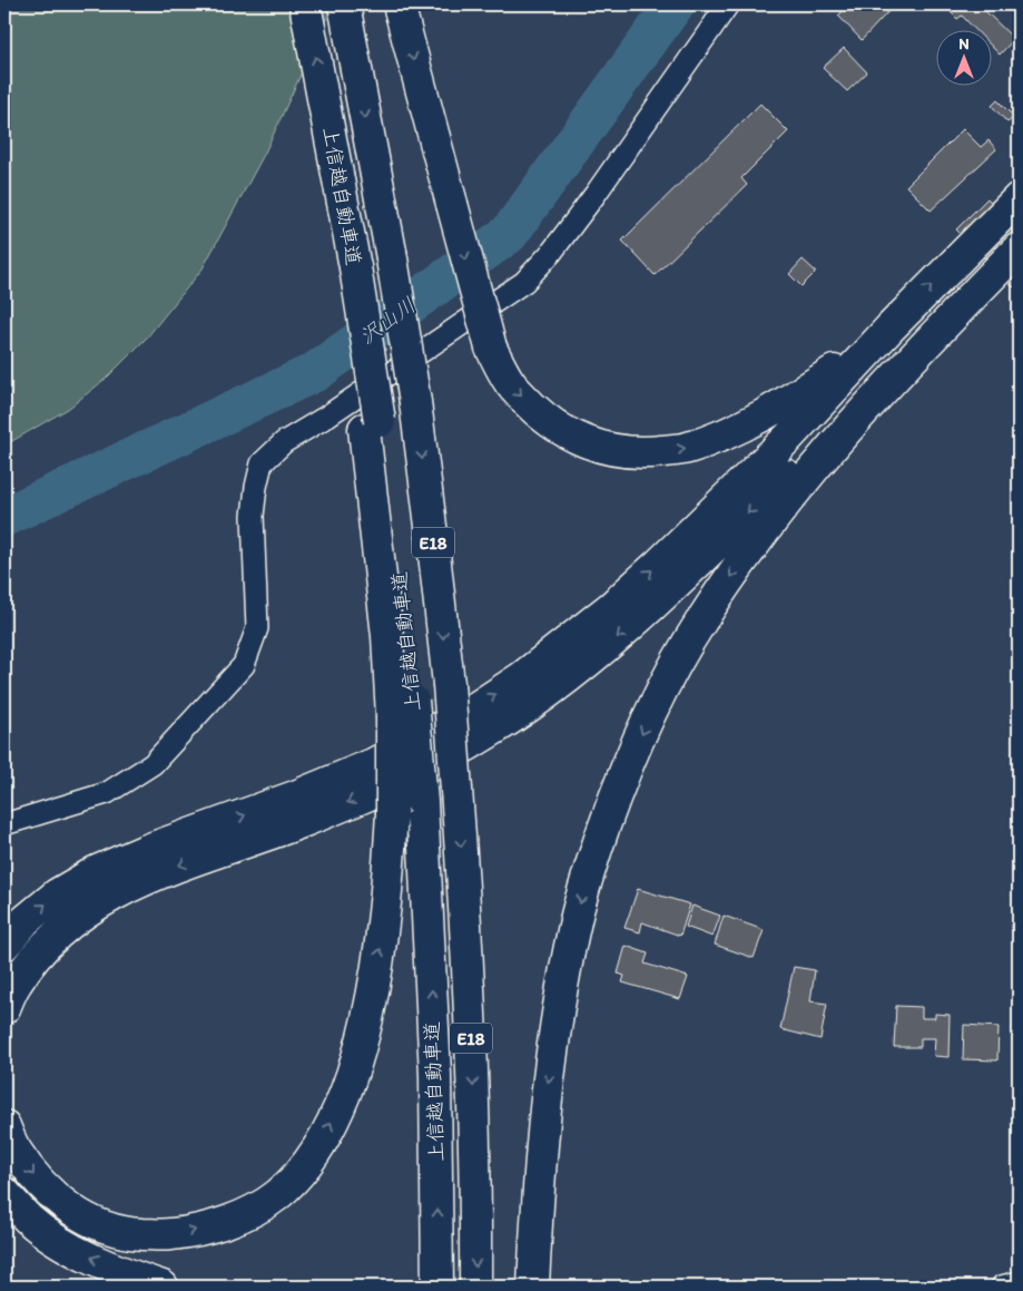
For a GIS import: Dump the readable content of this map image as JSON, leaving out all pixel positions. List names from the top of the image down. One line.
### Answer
{"streets":{"highway":["上信越自動車道","E18"]},"water":["沢山川"],"north":"top"}
